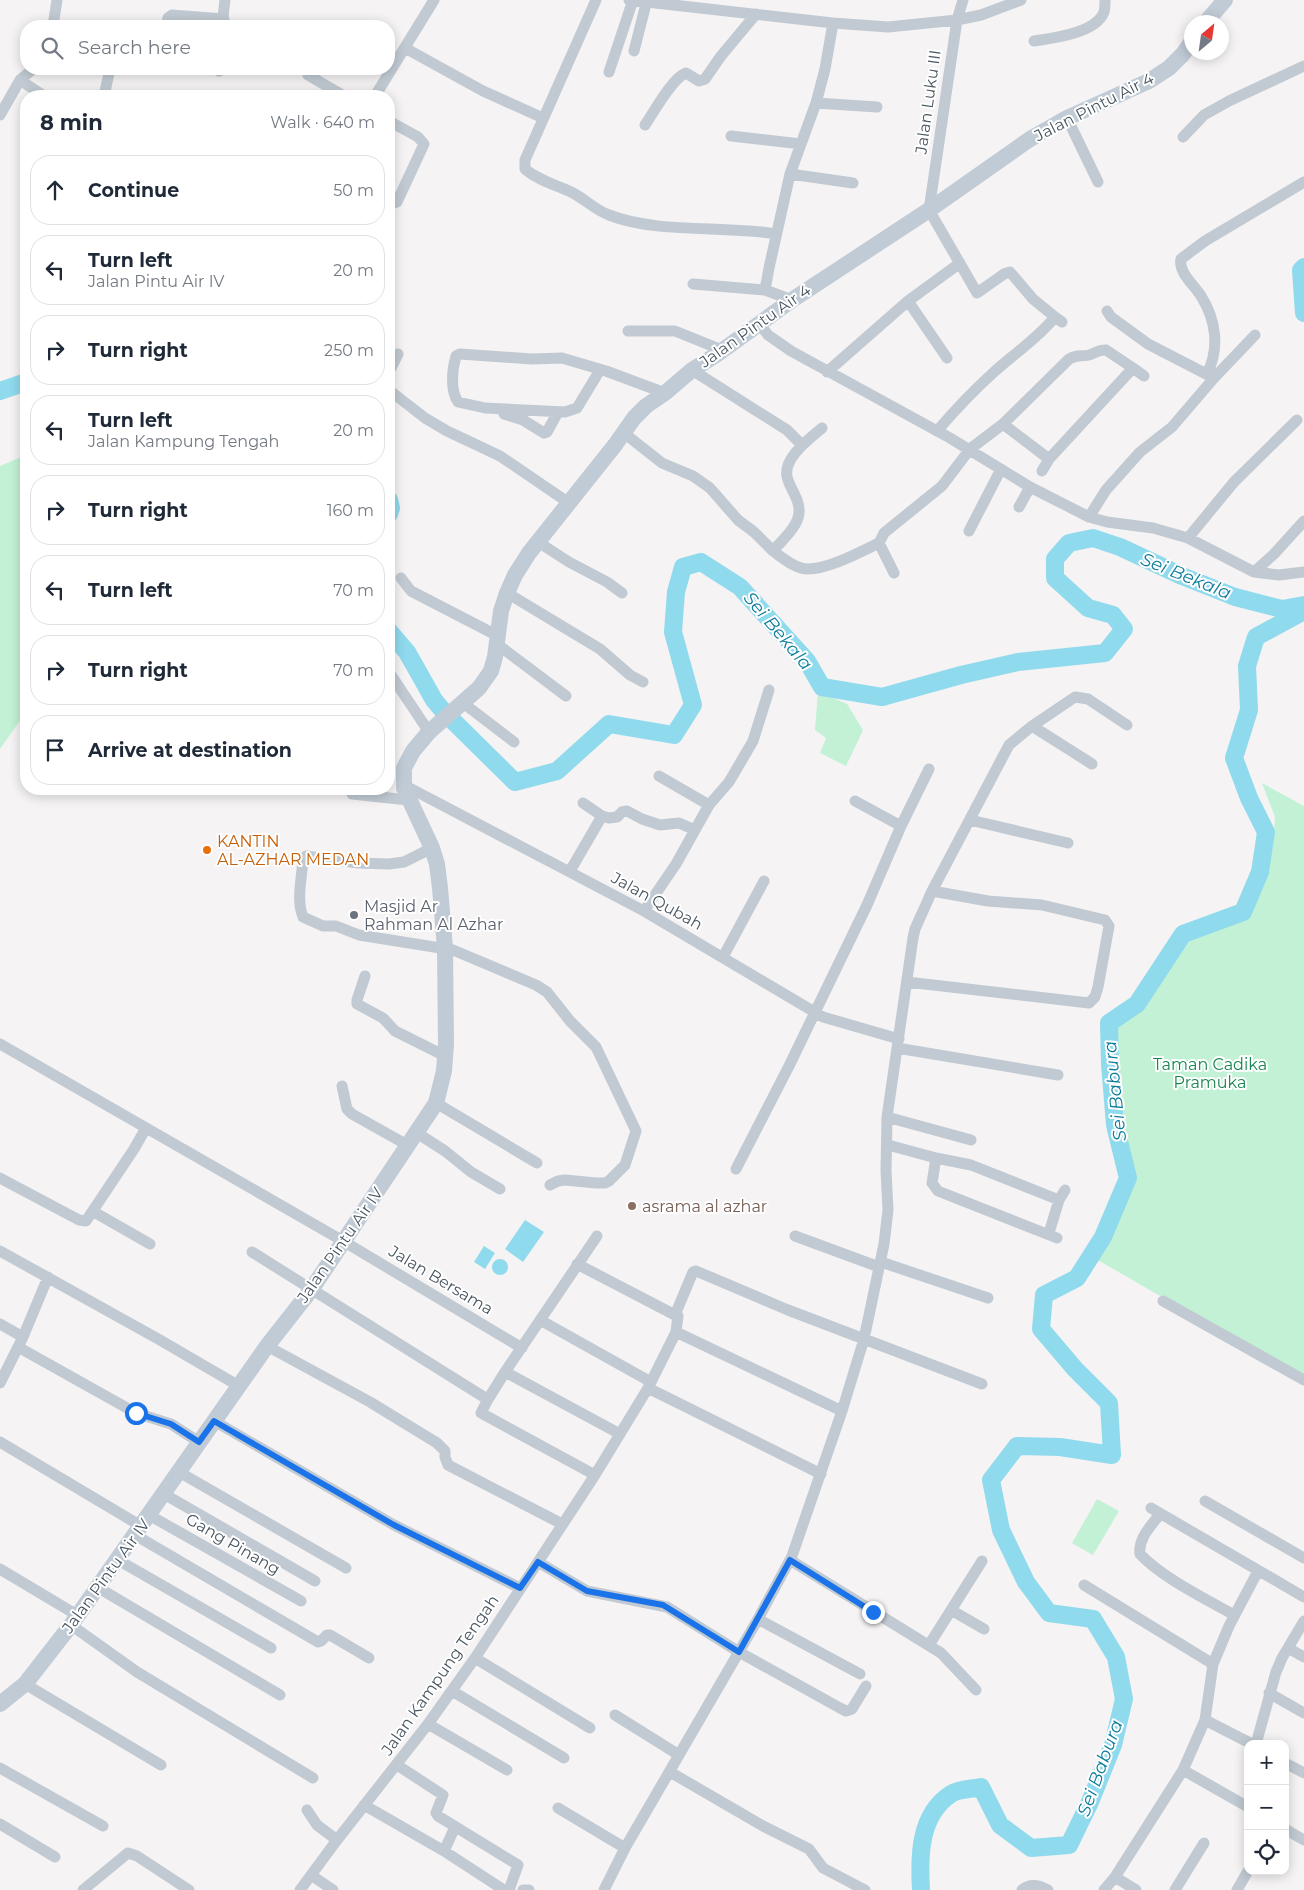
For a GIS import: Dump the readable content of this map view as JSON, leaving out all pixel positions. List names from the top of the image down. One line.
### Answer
{"streets":{"main road":["Jalan Pintu Air 4","Jalan Pintu Air IV"],"street":["Jalan Luku III","Jalan Qubah","Jalan Bersama","Gang Pinang","Jalan Kampung Tengah"]},"crossings":[["Jalan Luku III","Jalan Pintu Air 4"],["Jalan Qubah","Jalan Pintu Air IV"],["Jalan Pintu Air IV","Jalan Bersama"],["Jalan Pintu Air IV","Gang Pinang"]],"water":["Sei Bekala","Sei Babura"],"parks":["Taman Cadika Pramuka"],"places":["KANTIN AL-AZHAR MEDAN","Masjid Ar Rahman Al Azhar","asrama al azhar"],"north":"top right","page":{"search":"Search here","heading":["8 min","Walk · 640 m"],"list":[["Continue","50 m"],["Turn left","Jalan Pintu Air IV","20 m"],["Turn right","250 m"],["Turn left","Jalan Kampung Tengah","20 m"],["Turn right","160 m"],["Turn left","70 m"],["Turn right","70 m"],"Arrive at destination"],"map_buttons":["+","−"]}}
